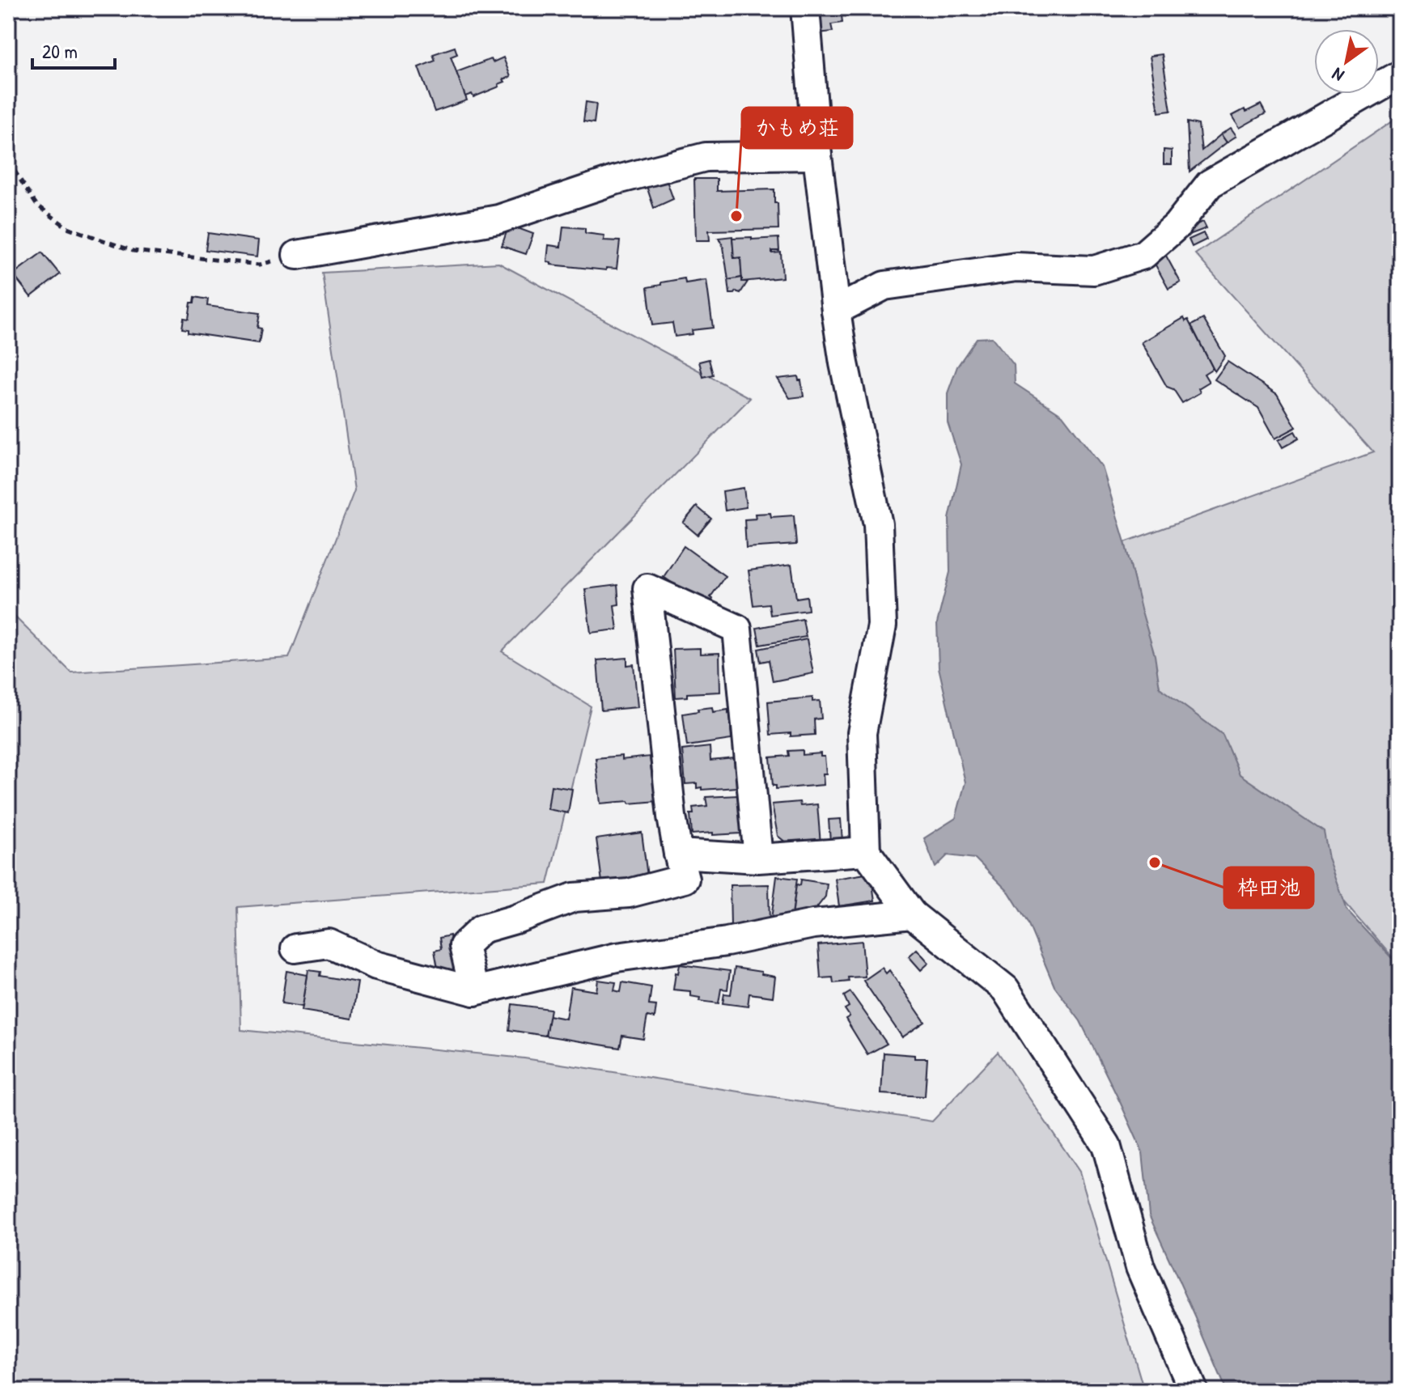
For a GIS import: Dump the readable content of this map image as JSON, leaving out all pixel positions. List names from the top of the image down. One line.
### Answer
{"places":["かもめ荘","枠田池"],"scale_bar":"20 m","north":"bottom left"}
